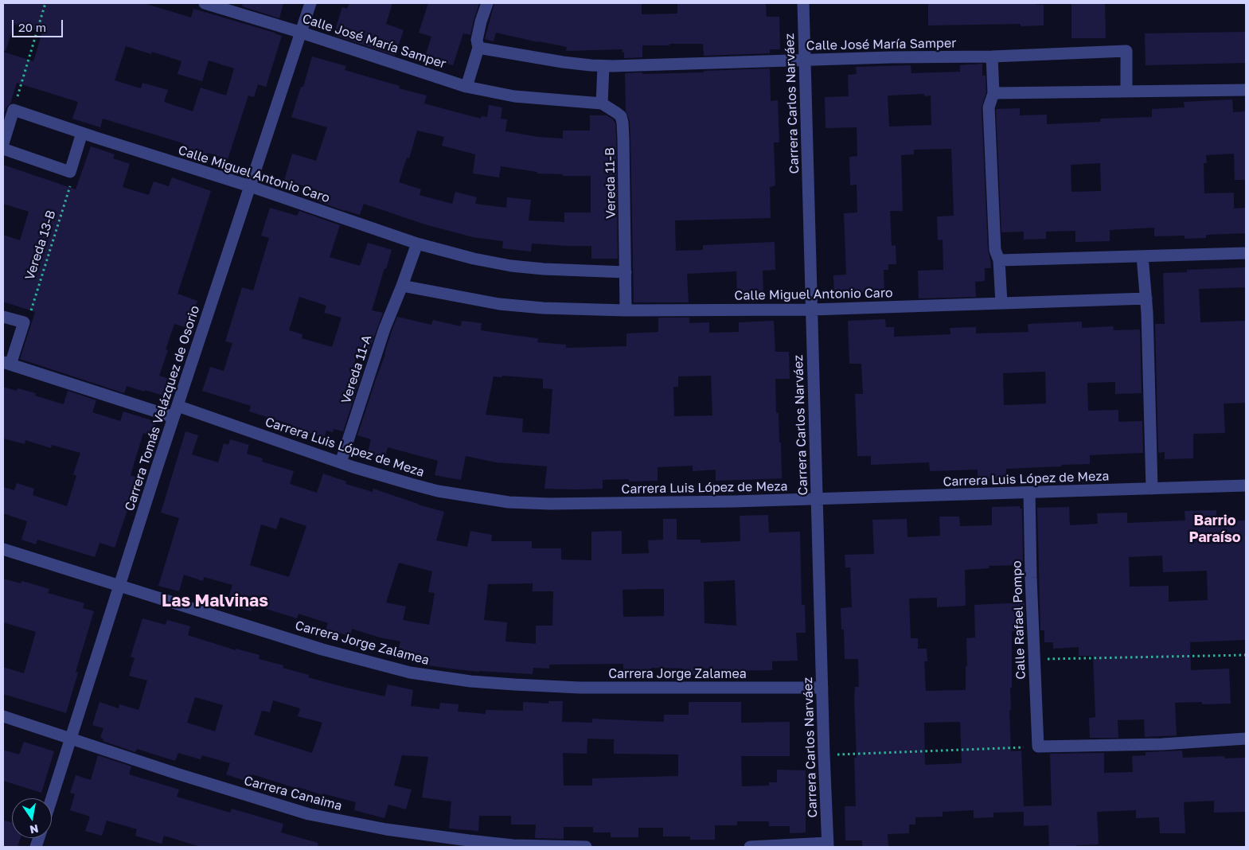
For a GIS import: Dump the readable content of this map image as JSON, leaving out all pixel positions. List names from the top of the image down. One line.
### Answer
{"streets":{"street":["Calle José María Samper","Carrera Carlos Narváez","Calle Miguel Antonio Caro","Vereda 11-B","Vereda 11-A","Carrera Tomás Velázquez de Osorio","Carrera Luis López de Meza","Calle Rafael Pompo","Carrera Jorge Zalamea","Carrera Canaima"],"path":["Vereda 13-B"]},"crossings":[["Calle José María Samper","Carrera Carlos Narváez"],["Calle José María Samper","Vereda 11-B"],["Calle José María Samper","Carrera Tomás Velázquez de Osorio"],["Carrera Carlos Narváez","Calle Miguel Antonio Caro"],["Carrera Carlos Narváez","Carrera Luis López de Meza"],["Carrera Carlos Narváez","Carrera Jorge Zalamea"],["Calle Miguel Antonio Caro","Vereda 11-B"],["Calle Miguel Antonio Caro","Vereda 11-A"],["Calle Miguel Antonio Caro","Carrera Tomás Velázquez de Osorio"],["Vereda 11-A","Carrera Luis López de Meza"],["Carrera Tomás Velázquez de Osorio","Carrera Luis López de Meza"],["Carrera Tomás Velázquez de Osorio","Carrera Jorge Zalamea"],["Carrera Tomás Velázquez de Osorio","Carrera Canaima"],["Carrera Luis López de Meza","Calle Rafael Pompo"]],"districts":["Barrio Paraíso","Las Malvinas"],"scale_bar":"20 m","north":"bottom"}
